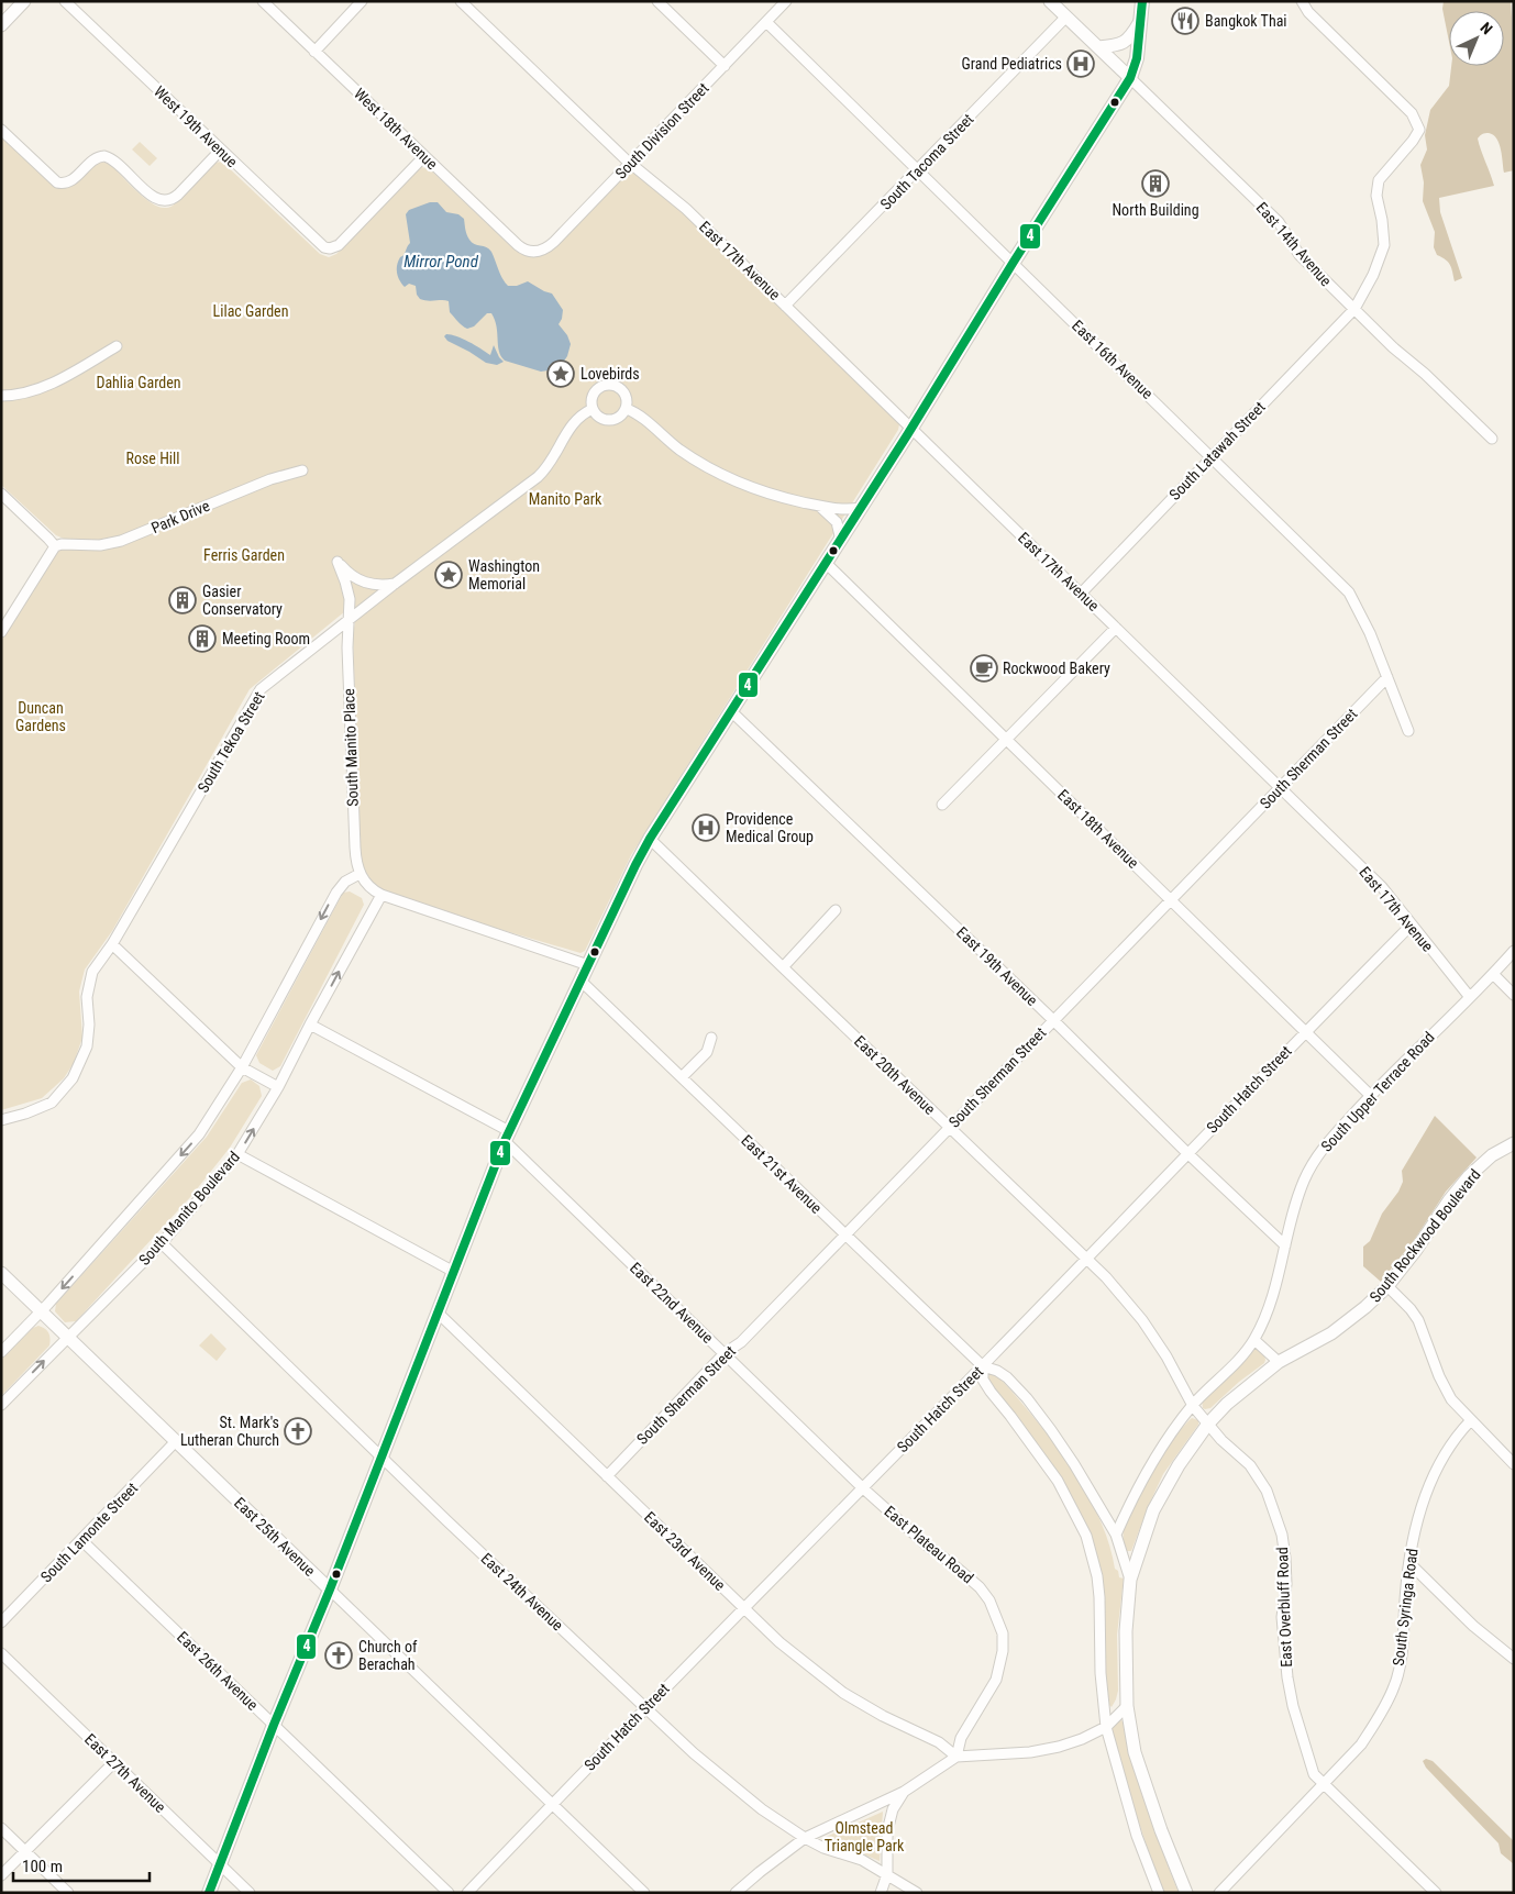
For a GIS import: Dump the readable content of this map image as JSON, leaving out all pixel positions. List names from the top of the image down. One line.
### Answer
{"streets":{"street":["West 19th Avenue","West 18th Avenue","South Division Street","South Tacoma Street","East 14th Avenue","East 17th Avenue","East 16th Avenue","South Latawah Street","Park Drive","South Tekoa Street","South Manito Place","South Sherman Street","East 18th Avenue","East 19th Avenue","East 20th Avenue","South Hatch Street","South Upper Terrace Road","East 21st Avenue","South Manito Boulevard","South Rockwood Boulevard","East 22nd Avenue","South Lamonte Street","East 25th Avenue","East Plateau Road","East 23rd Avenue","East 24th Avenue","East Overbluff Road","South Syringa Road","East 26th Avenue","East 27th Avenue"]},"crossings":[["West 19th Avenue","West 18th Avenue"],["West 18th Avenue","South Division Street"],["South Division Street","East 17th Avenue"],["South Division Street","East 16th Avenue"],["South Tacoma Street","East 14th Avenue"],["South Tacoma Street","East 17th Avenue"],["South Tacoma Street","East 16th Avenue"],["East 14th Avenue","South Latawah Street"],["East 17th Avenue","South Latawah Street"],["East 17th Avenue","South Sherman Street"],["East 17th Avenue","South Hatch Street"],["East 17th Avenue","South Upper Terrace Road"],["East 16th Avenue","South Latawah Street"],["East 16th Avenue","South Sherman Street"],["South Tekoa Street","South Manito Place"],["South Sherman Street","East 18th Avenue"],["South Sherman Street","East 19th Avenue"],["South Sherman Street","East 20th Avenue"],["South Sherman Street","East 21st Avenue"],["South Sherman Street","East 22nd Avenue"],["South Sherman Street","East 23rd Avenue"],["East 18th Avenue","South Hatch Street"],["East 18th Avenue","South Upper Terrace Road"],["East 19th Avenue","South Hatch Street"],["East 19th Avenue","South Upper Terrace Road"],["East 20th Avenue","South Hatch Street"],["East 20th Avenue","South Upper Terrace Road"],["East 20th Avenue","South Rockwood Boulevard"],["East 20th Avenue","East Overbluff Road"],["South Hatch Street","East 21st Avenue"],["South Hatch Street","East 22nd Avenue"],["South Hatch Street","East 25th Avenue"],["South Hatch Street","East Plateau Road"],["South Hatch Street","East 23rd Avenue"],["South Hatch Street","East 24th Avenue"],["South Manito Boulevard","East 22nd Avenue"],["South Manito Boulevard","East 25th Avenue"],["South Manito Boulevard","East 24th Avenue"],["South Rockwood Boulevard","East Overbluff Road"],["East 22nd Avenue","East Plateau Road"],["South Lamonte Street","East 25th Avenue"],["South Lamonte Street","East 26th Avenue"],["East Plateau Road","East 23rd Avenue"],["East Overbluff Road","South Syringa Road"]],"water":["Mirror Pond"],"parks":["Lilac Garden","Dahlia Garden","Rose Hill","Manito Park","Ferris Garden","Duncan Gardens","Olmstead Triangle Park"],"places":{"restaurant":["Bangkok Thai"],"hospital":["Grand Pediatrics","Providence Medical Group"],"building":["North Building","Gasier Conservatory","Meeting Room"],"place":["Lovebirds","Washington Memorial"],"cafe":["Rockwood Bakery"],"church":["St. Mark's Lutheran Church","Church of Berachah"]},"lines":["transit line 4"],"scale_bar":"100 m","north":"top right"}
